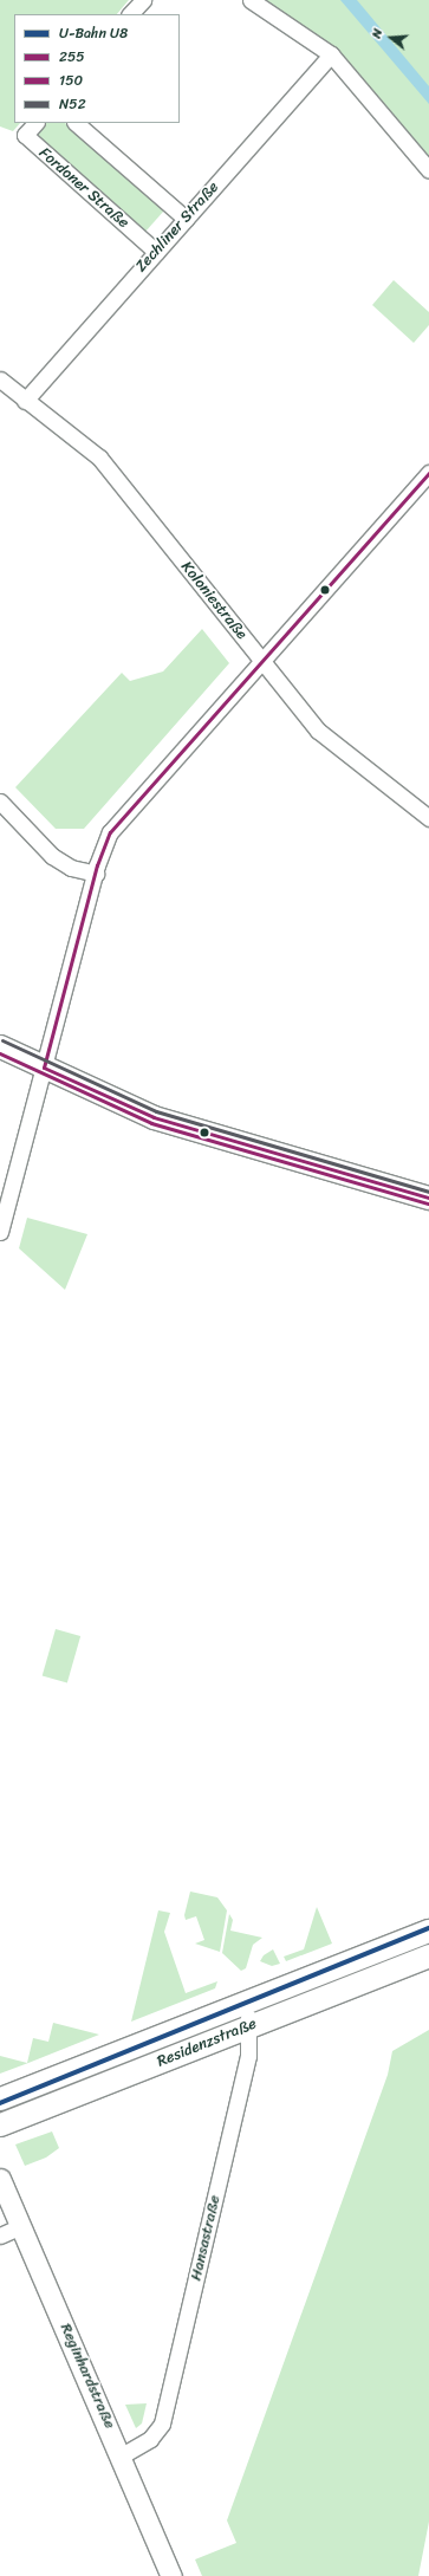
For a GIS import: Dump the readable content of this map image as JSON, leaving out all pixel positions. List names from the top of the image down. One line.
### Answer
{"streets":{"main road":["Residenzstraße"],"street":["Fordoner Straße","Zechliner Straße","Koloniestraße","Hansastraße","Reginhardstraße"]},"crossings":[["Fordoner Straße","Zechliner Straße"],["Zechliner Straße","Koloniestraße"],["Residenzstraße","Hansastraße"],["Hansastraße","Reginhardstraße"]],"lines":["transit line 255","transit line N52","transit line 150","metro line U8"],"legend":["U-Bahn U8","255","150","N52"],"north":"left"}
